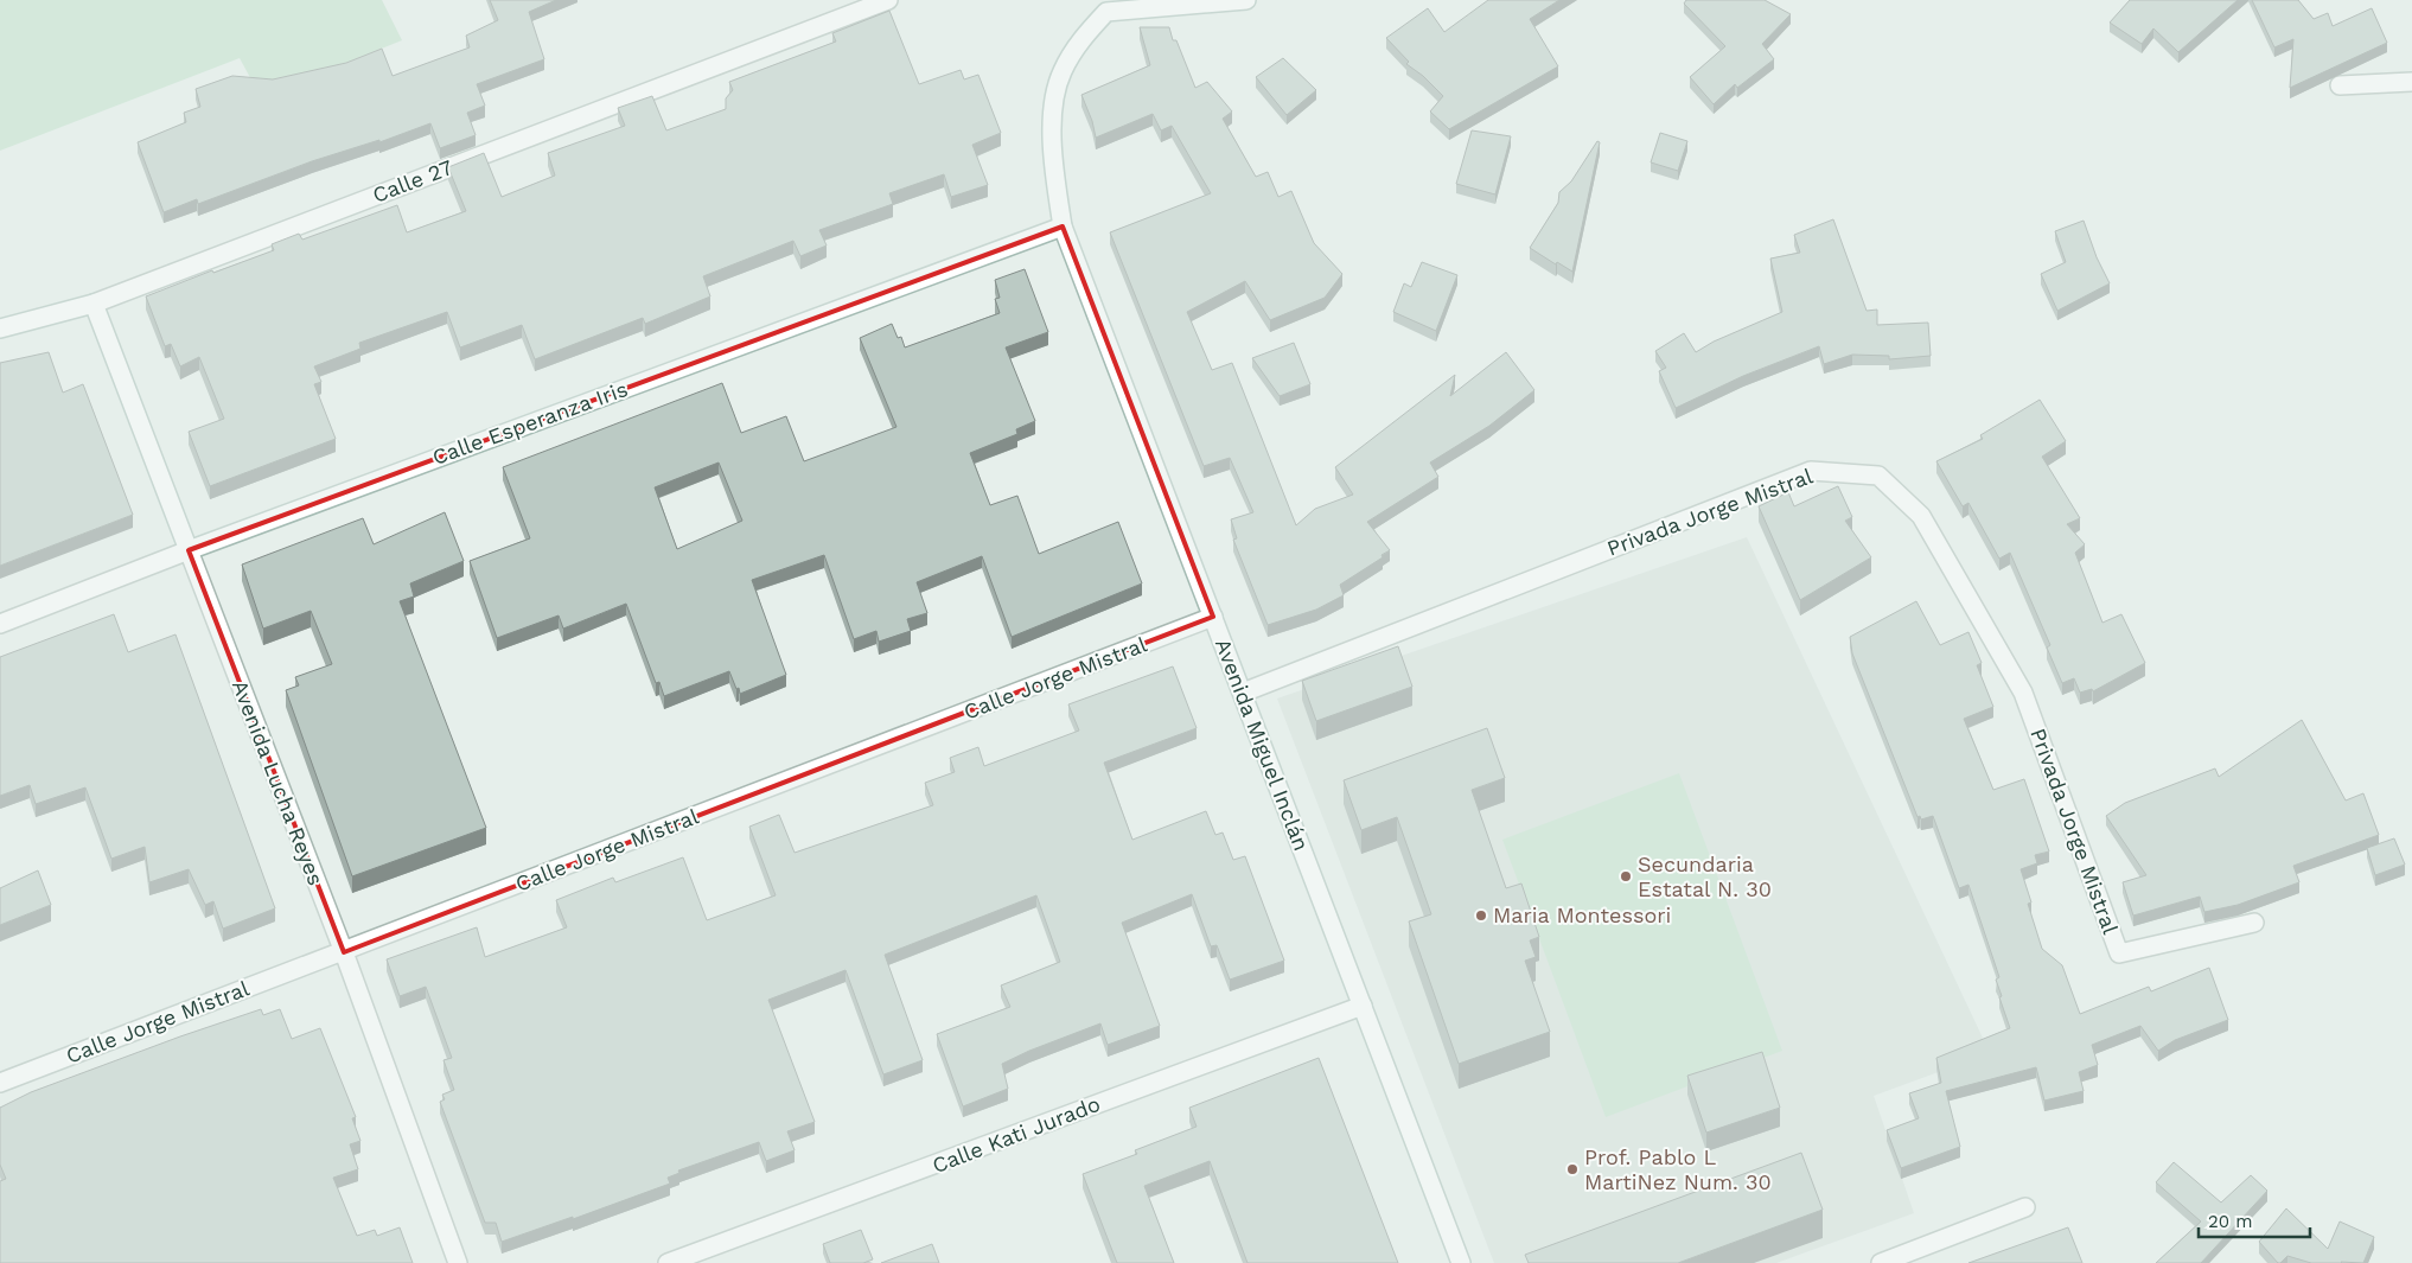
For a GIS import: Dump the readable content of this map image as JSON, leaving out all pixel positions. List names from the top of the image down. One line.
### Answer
{"streets":{"street":["Calle 27","Calle Esperanza Iris","Privada Jorge Mistral","Calle Jorge Mistral","Avenida Miguel Inclán","Avenida Lucha Reyes","Calle Kati Jurado"]},"crossings":[["Calle 27","Avenida Lucha Reyes"],["Calle Esperanza Iris","Avenida Miguel Inclán"],["Calle Esperanza Iris","Avenida Lucha Reyes"],["Privada Jorge Mistral","Avenida Miguel Inclán"],["Calle Jorge Mistral","Avenida Miguel Inclán"],["Calle Jorge Mistral","Avenida Lucha Reyes"],["Avenida Miguel Inclán","Calle Kati Jurado"]],"places":["Secundaria Estatal N. 30","Maria Montessori","Prof. Pablo L MartiNez Num. 30"],"scale_bar":"20 m"}
